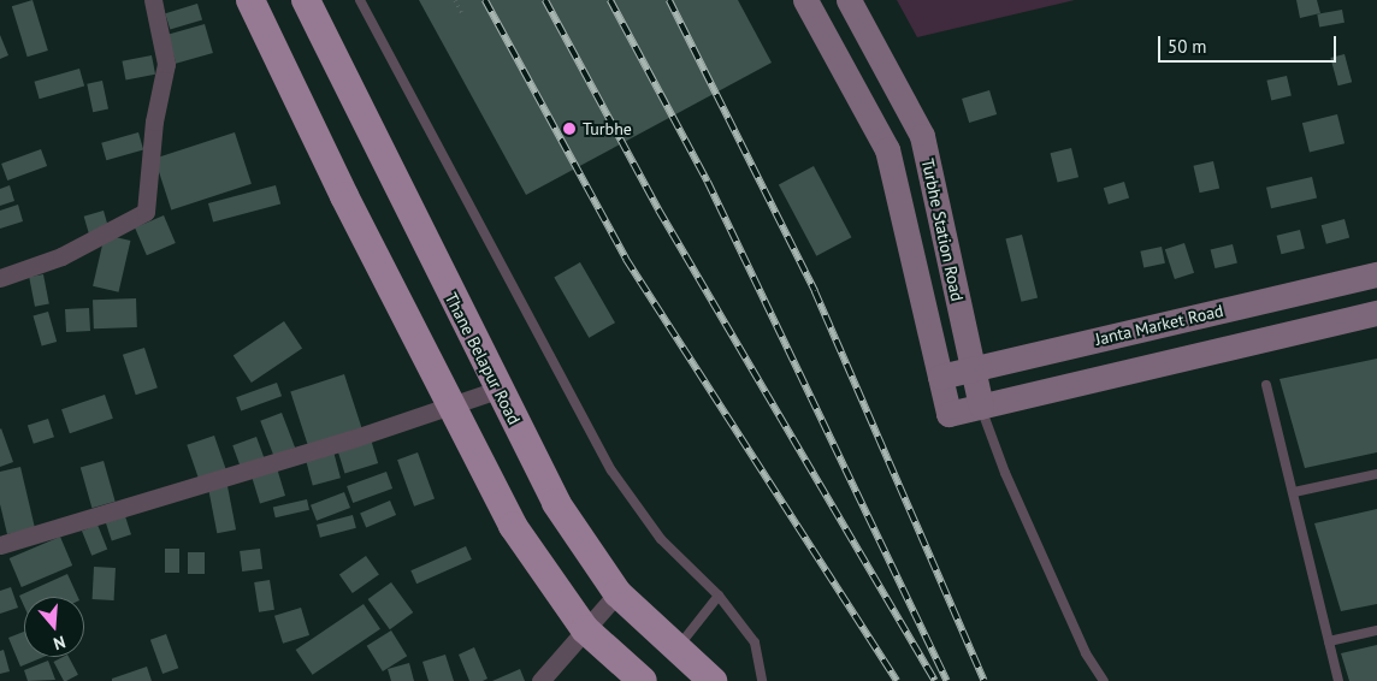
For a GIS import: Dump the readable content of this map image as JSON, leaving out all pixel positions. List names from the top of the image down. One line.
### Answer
{"streets":{"main road":["Turbhe Station Road","Janta Market Road","Thane Belapur Road"]},"crossings":[["Turbhe Station Road","Janta Market Road"]],"places":["Turbhe"],"scale_bar":"50 m","north":"bottom"}
